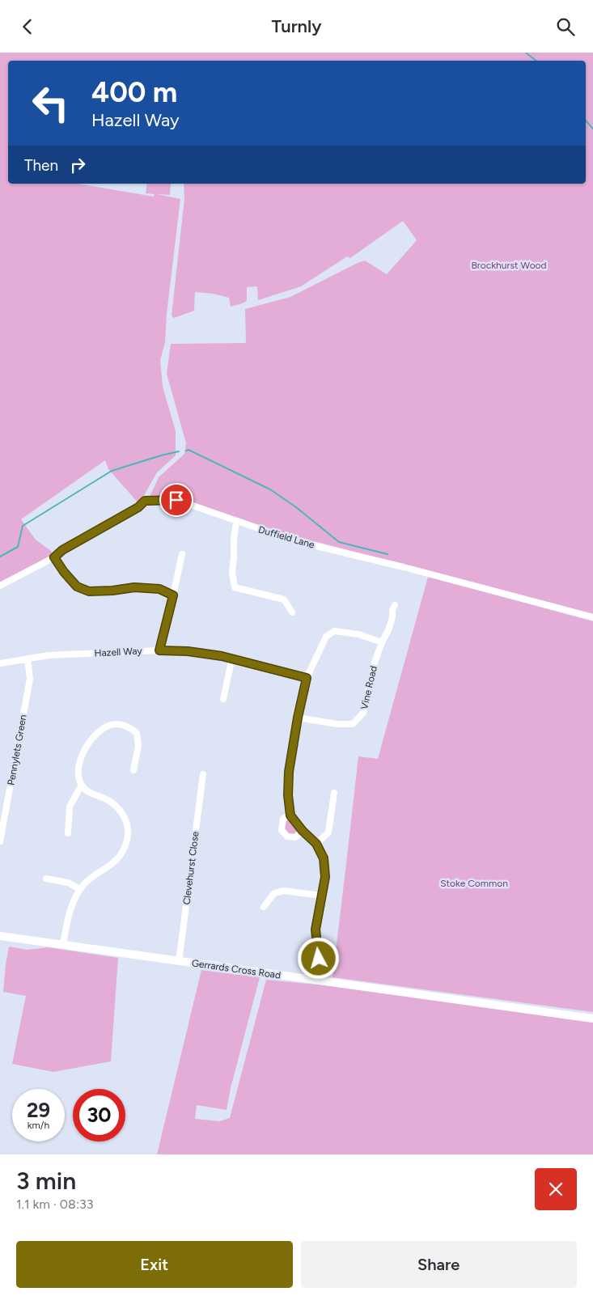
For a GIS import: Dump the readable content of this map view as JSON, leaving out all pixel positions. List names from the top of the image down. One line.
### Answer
{"streets":{"main road":["Gerrards Cross Road"],"street":["Duffield Lane","Hazell Way","Vine Road","Pennylets Green","Clevehurst Close"]},"crossings":[["Hazell Way","Pennylets Green"],["Clevehurst Close","Gerrards Cross Road"]],"parks":["Brockhurst Wood","Stoke Common"],"page":{"header":"Turnly","turn":["400 m","Hazell Way"],"then":"Then","speed":"29 km/h","limit":"30","heading":["3 min","1.1 km · 08:33"],"buttons":["Exit","Share"]}}
